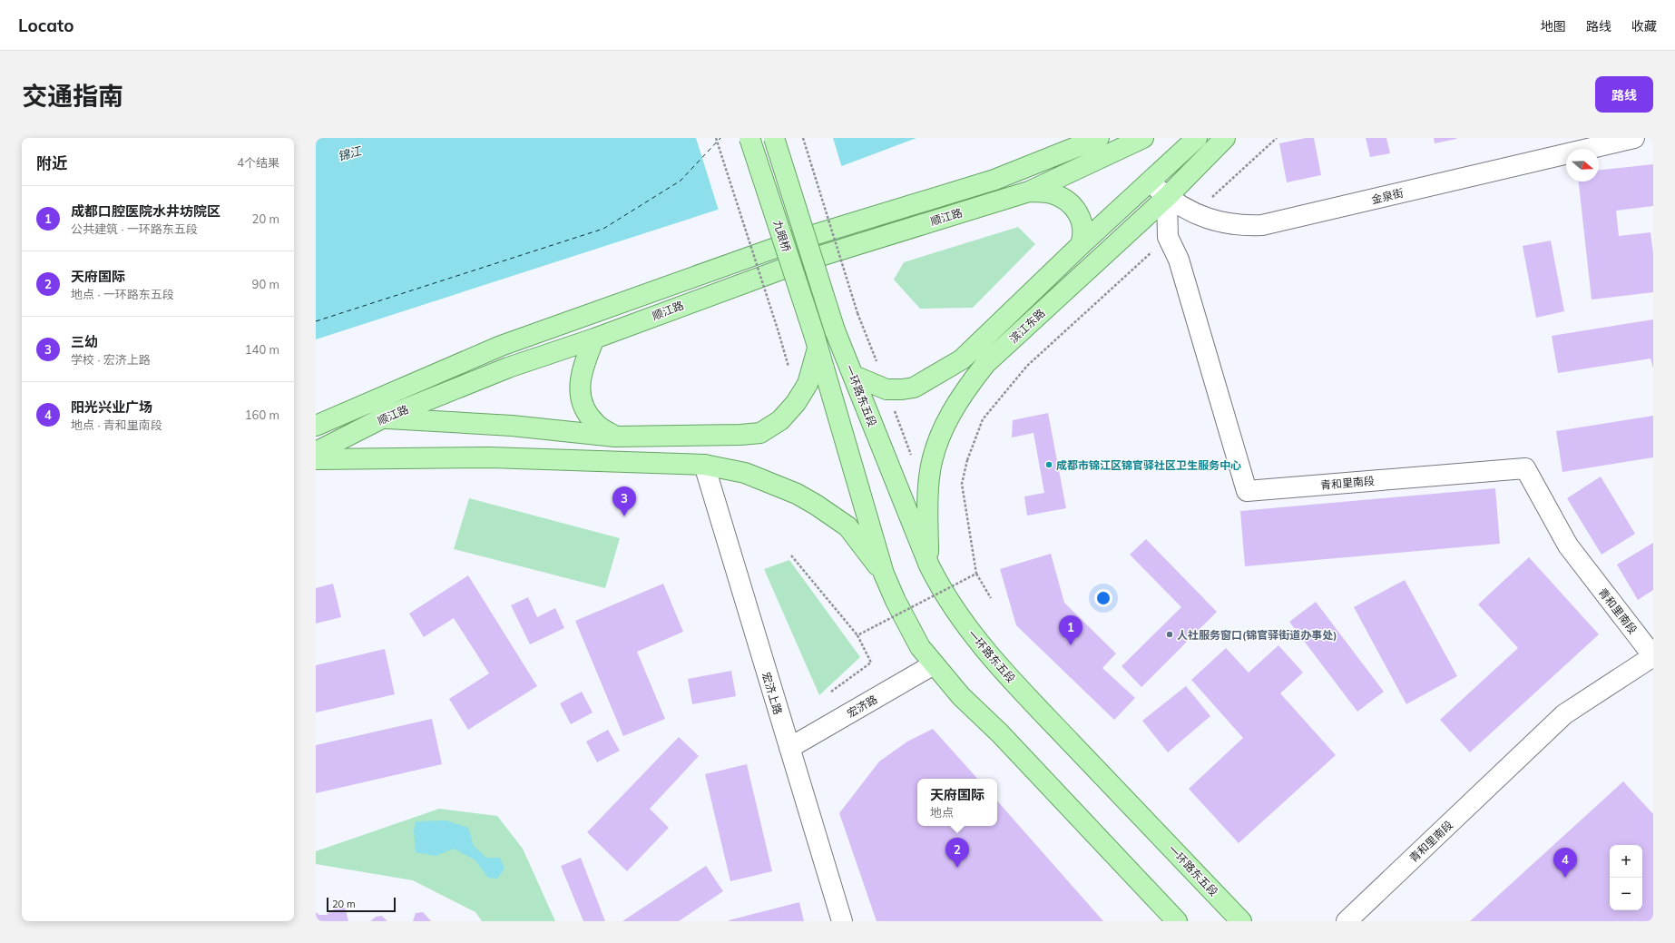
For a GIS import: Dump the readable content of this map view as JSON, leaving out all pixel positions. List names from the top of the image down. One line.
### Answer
{"streets":{"main road":["顺江路","九眼桥","滨江东路","一环路东五段"],"street":["金泉街","青和里南段","宏济上路","宏济路"]},"crossings":[["金泉街","滨江东路"],["金泉街","青和里南段"],["九眼桥","一环路东五段"],["滨江东路","一环路东五段"],["滨江东路","青和里南段"],["宏济上路","宏济路"]],"water":["锦江"],"places":["成都市锦江区锦官驿社区卫生服务中心","人社服务窗口(锦官驿街道办事处)"],"scale_bar":"20 m","north":"right","page":{"header":"Locato","nav":["地图","路线","收藏"],"title":"交通指南","buttons":"路线","heading":["附近","4个结果"],"list":[{"mark":"1","name":"成都口腔医院水井坊院区","note":"公共建筑 · 一环路东五段","value":"20 m"},{"mark":"2","name":"天府国际","note":"地点 · 一环路东五段","value":"90 m"},{"mark":"3","name":"三幼","note":"学校 · 宏济上路","value":"140 m"},{"mark":"4","name":"阳光兴业广场","note":"地点 · 青和里南段","value":"160 m"}],"pins":["3","1","2","4"],"popup":["天府国际","地点"],"map_buttons":["+","−"],"scale":"20 m"}}
